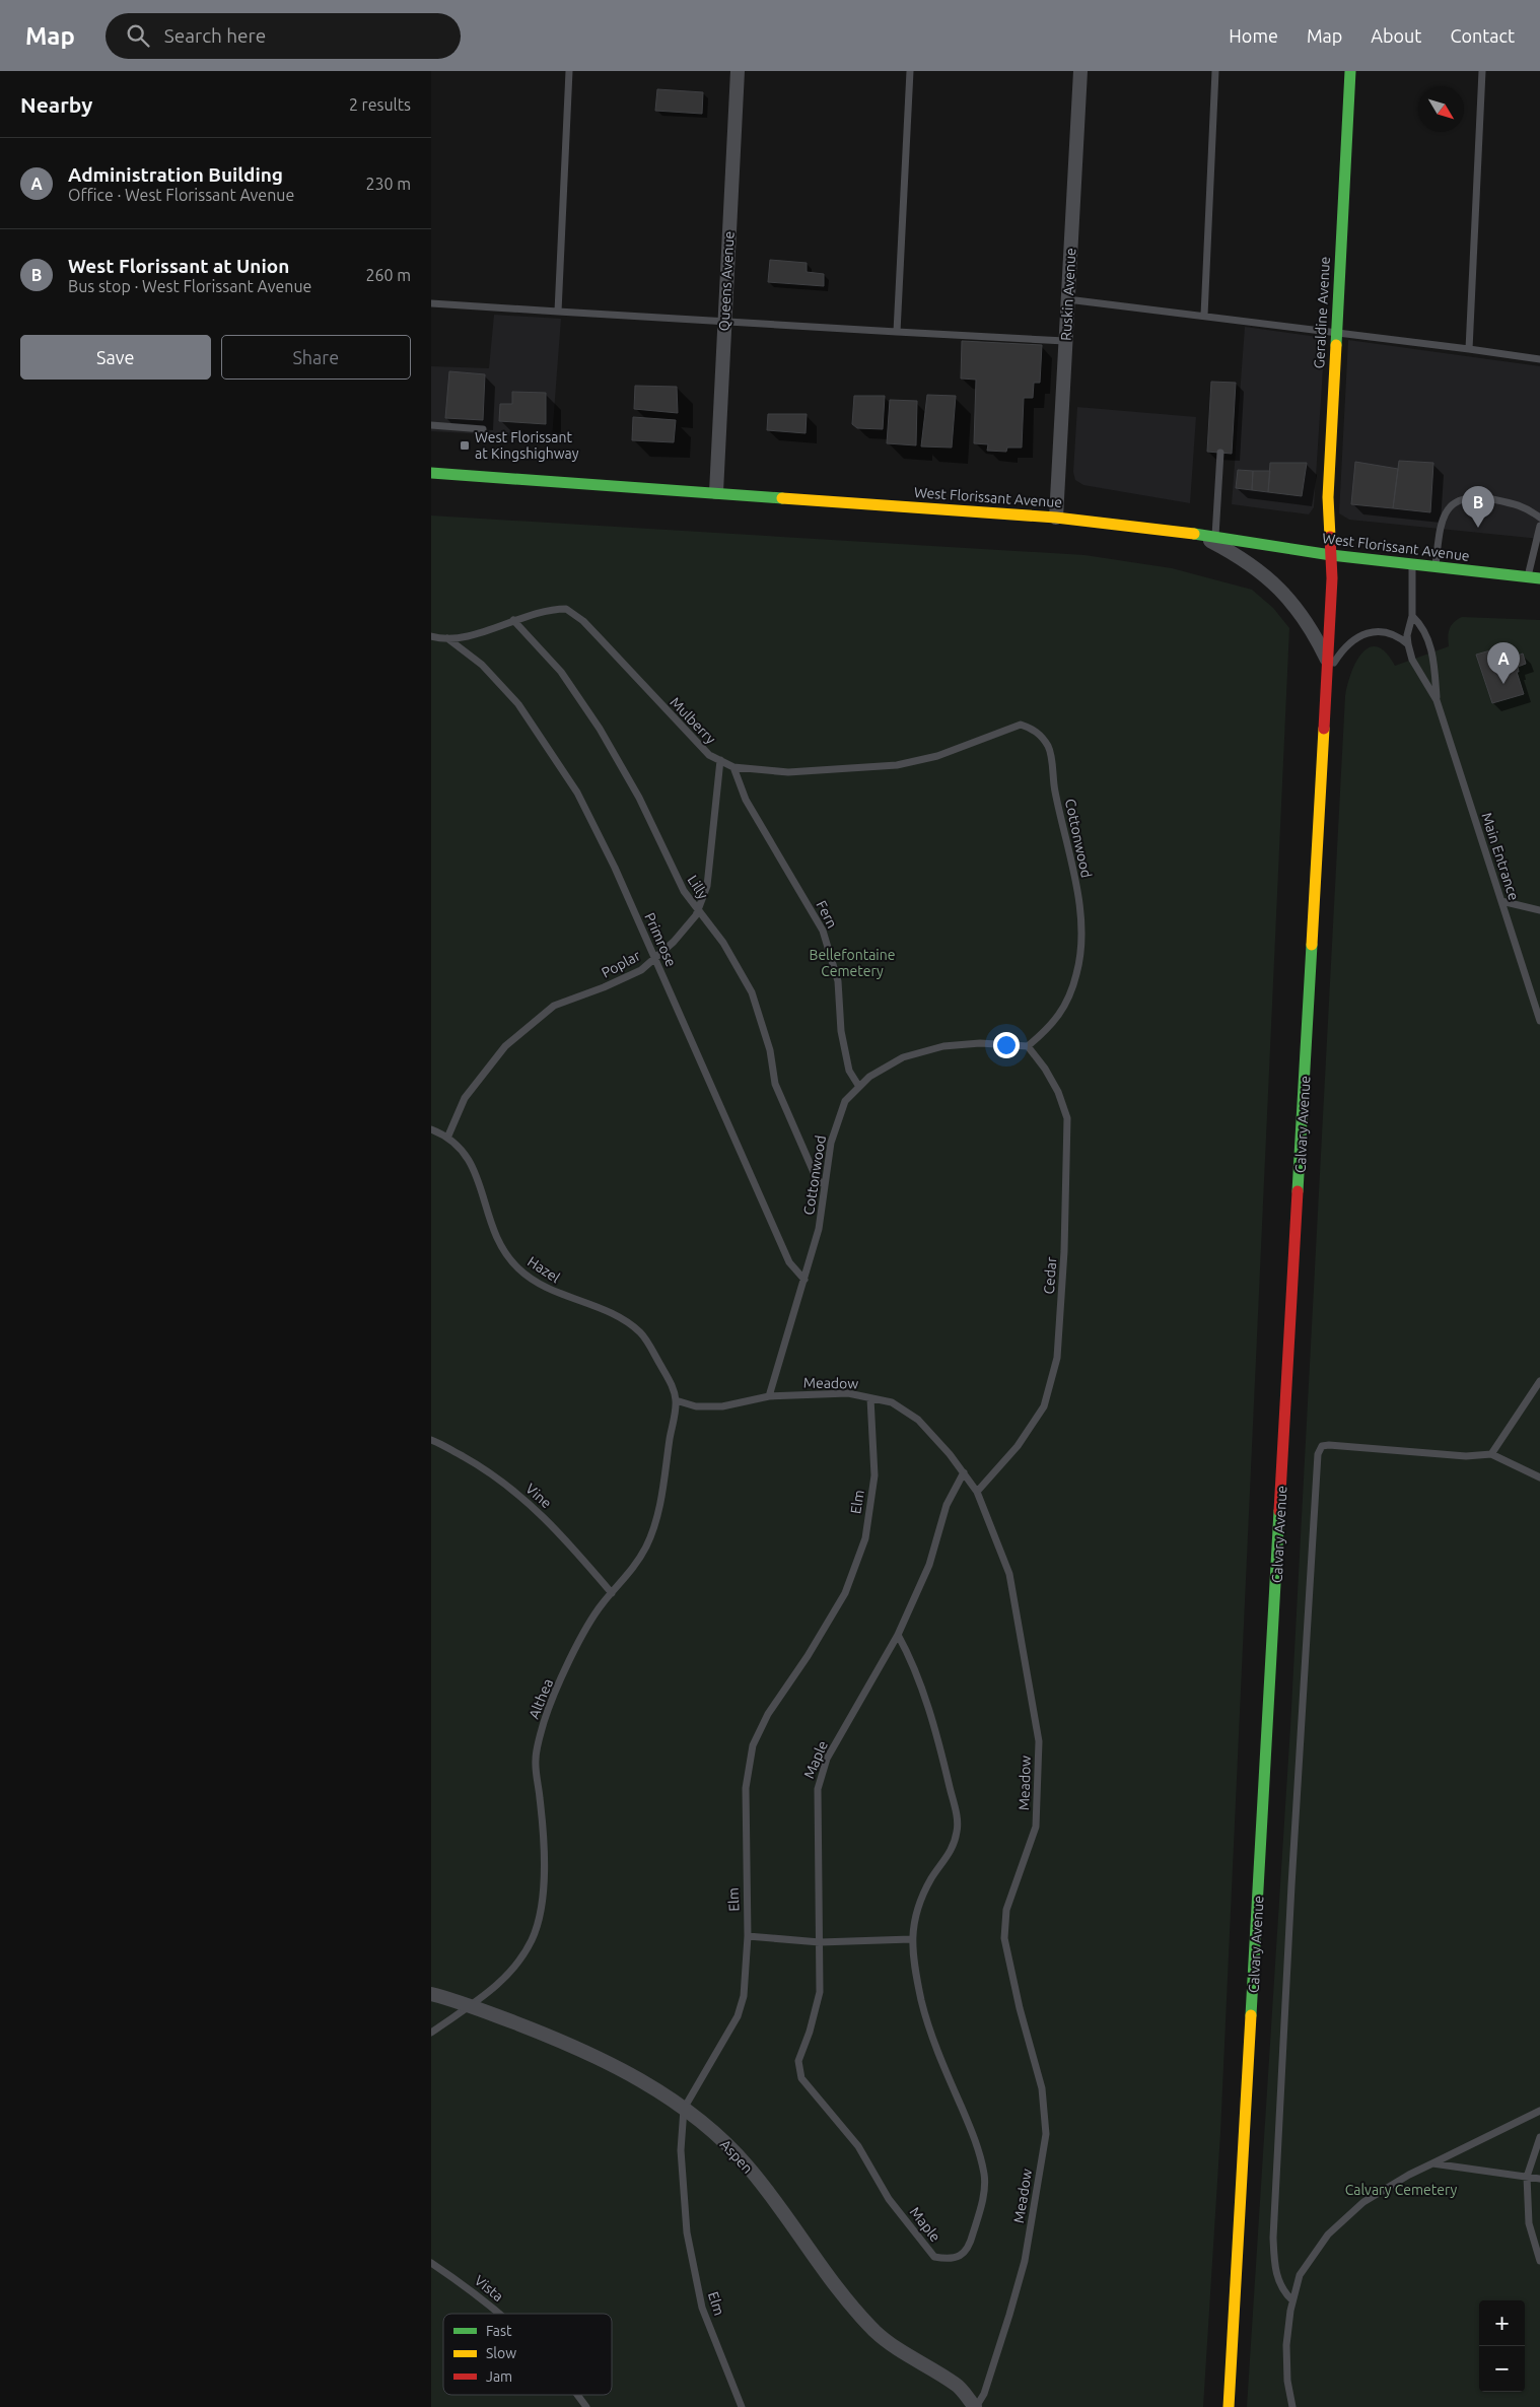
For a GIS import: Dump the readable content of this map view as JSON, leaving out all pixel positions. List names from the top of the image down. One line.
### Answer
{"streets":{"street":["Queens Avenue","Ruskin Avenue","Geraldine Avenue","West Florissant Avenue","Calvary Avenue","Aspen"],"lane":["Mulberry","Cottonwood","Main Entrance","Lilly","Fern","Primrose","Poplar","Hazel","Cedar","Meadow","Vine","Elm","Althea","Maple","Vista"]},"crossings":[["Queens Avenue","West Florissant Avenue"],["Ruskin Avenue","West Florissant Avenue"],["Geraldine Avenue","West Florissant Avenue"],["Geraldine Avenue","Calvary Avenue"],["West Florissant Avenue","Main Entrance"],["West Florissant Avenue","Calvary Avenue"],["Mulberry","Cottonwood"],["Mulberry","Lilly"],["Mulberry","Fern"],["Mulberry","Primrose"],["Mulberry","Poplar"],["Cottonwood","Lilly"],["Cottonwood","Fern"],["Cottonwood","Primrose"],["Cottonwood","Cedar"],["Cottonwood","Meadow"],["Lilly","Poplar"],["Primrose","Poplar"],["Poplar","Hazel"],["Hazel","Meadow"],["Hazel","Althea"],["Cedar","Meadow"],["Meadow","Elm"],["Meadow","Althea"],["Meadow","Maple"],["Meadow","Aspen"],["Vine","Althea"],["Elm","Aspen"],["Althea","Aspen"]],"parks":["Bellefontaine Cemetery","Calvary Cemetery"],"places":{"transit":["West Florissant at Kingshighway"]},"legend":["Fast","Slow","Jam"],"north":"bottom right","page":{"header":"Map","search":"Search here","nav":["Home","Map","About","Contact"],"heading":["Nearby","2 results"],"list":[{"mark":"A","name":"Administration Building","note":"Office · West Florissant Avenue","value":"230 m"},{"mark":"B","name":"West Florissant at Union","note":"Bus stop · West Florissant Avenue","value":"260 m"}],"buttons":["Save","Share"],"pins":["B","A"],"map_buttons":["+","−"]}}
